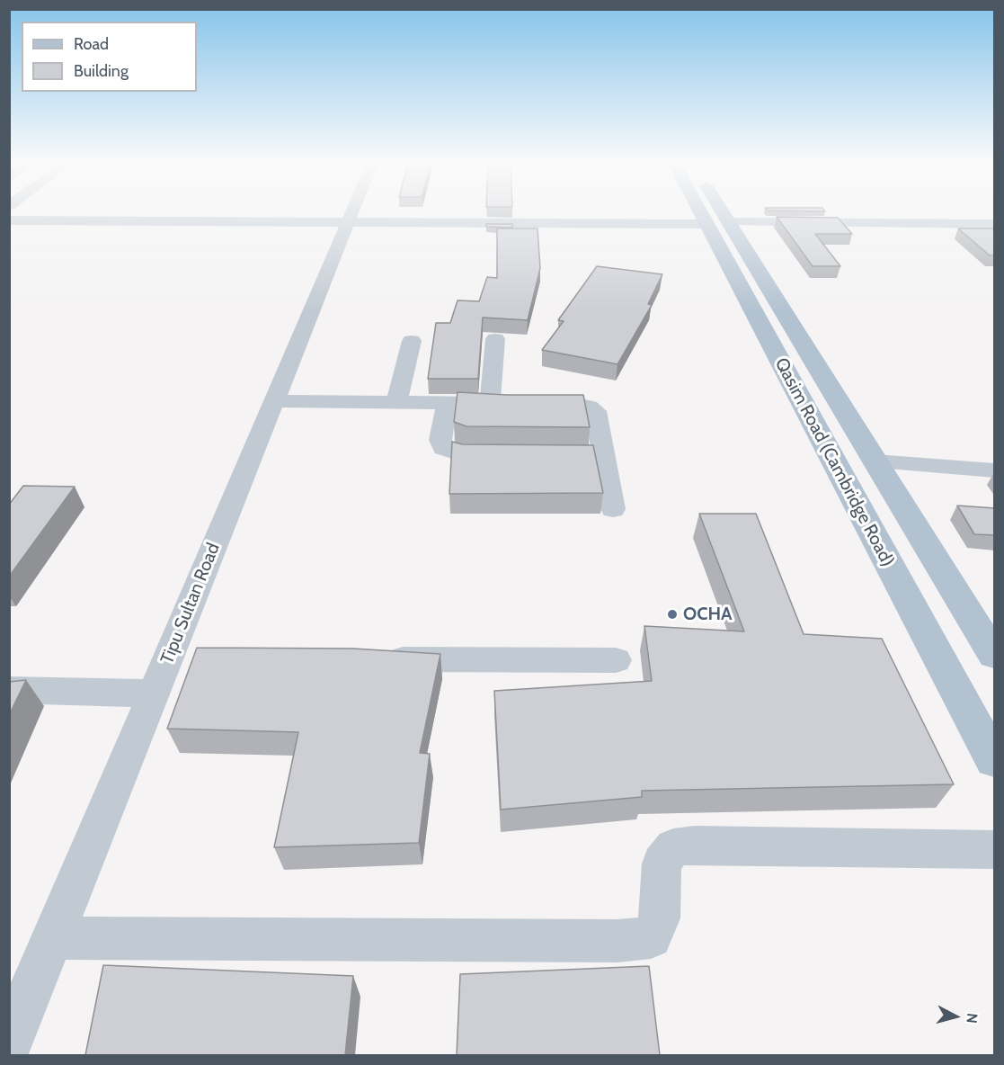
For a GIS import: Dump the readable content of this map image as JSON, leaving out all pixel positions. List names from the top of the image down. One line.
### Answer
{"streets":{"main road":["Qasim Road (Cambridge Road)"],"street":["Tipu Sultan Road"]},"places":["OCHA"],"legend":["Road","Building"],"north":"right"}
